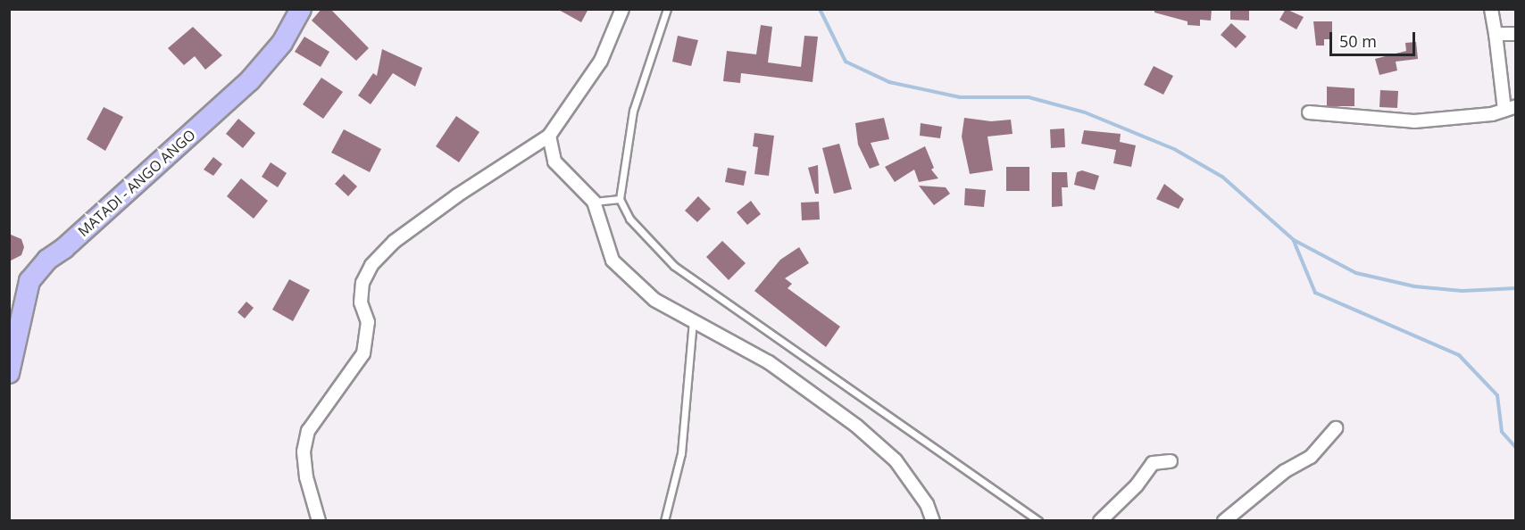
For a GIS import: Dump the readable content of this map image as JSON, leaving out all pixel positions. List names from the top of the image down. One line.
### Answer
{"streets":{"highway":["MATADI - ANGO ANGO"]},"scale_bar":"50 m"}
